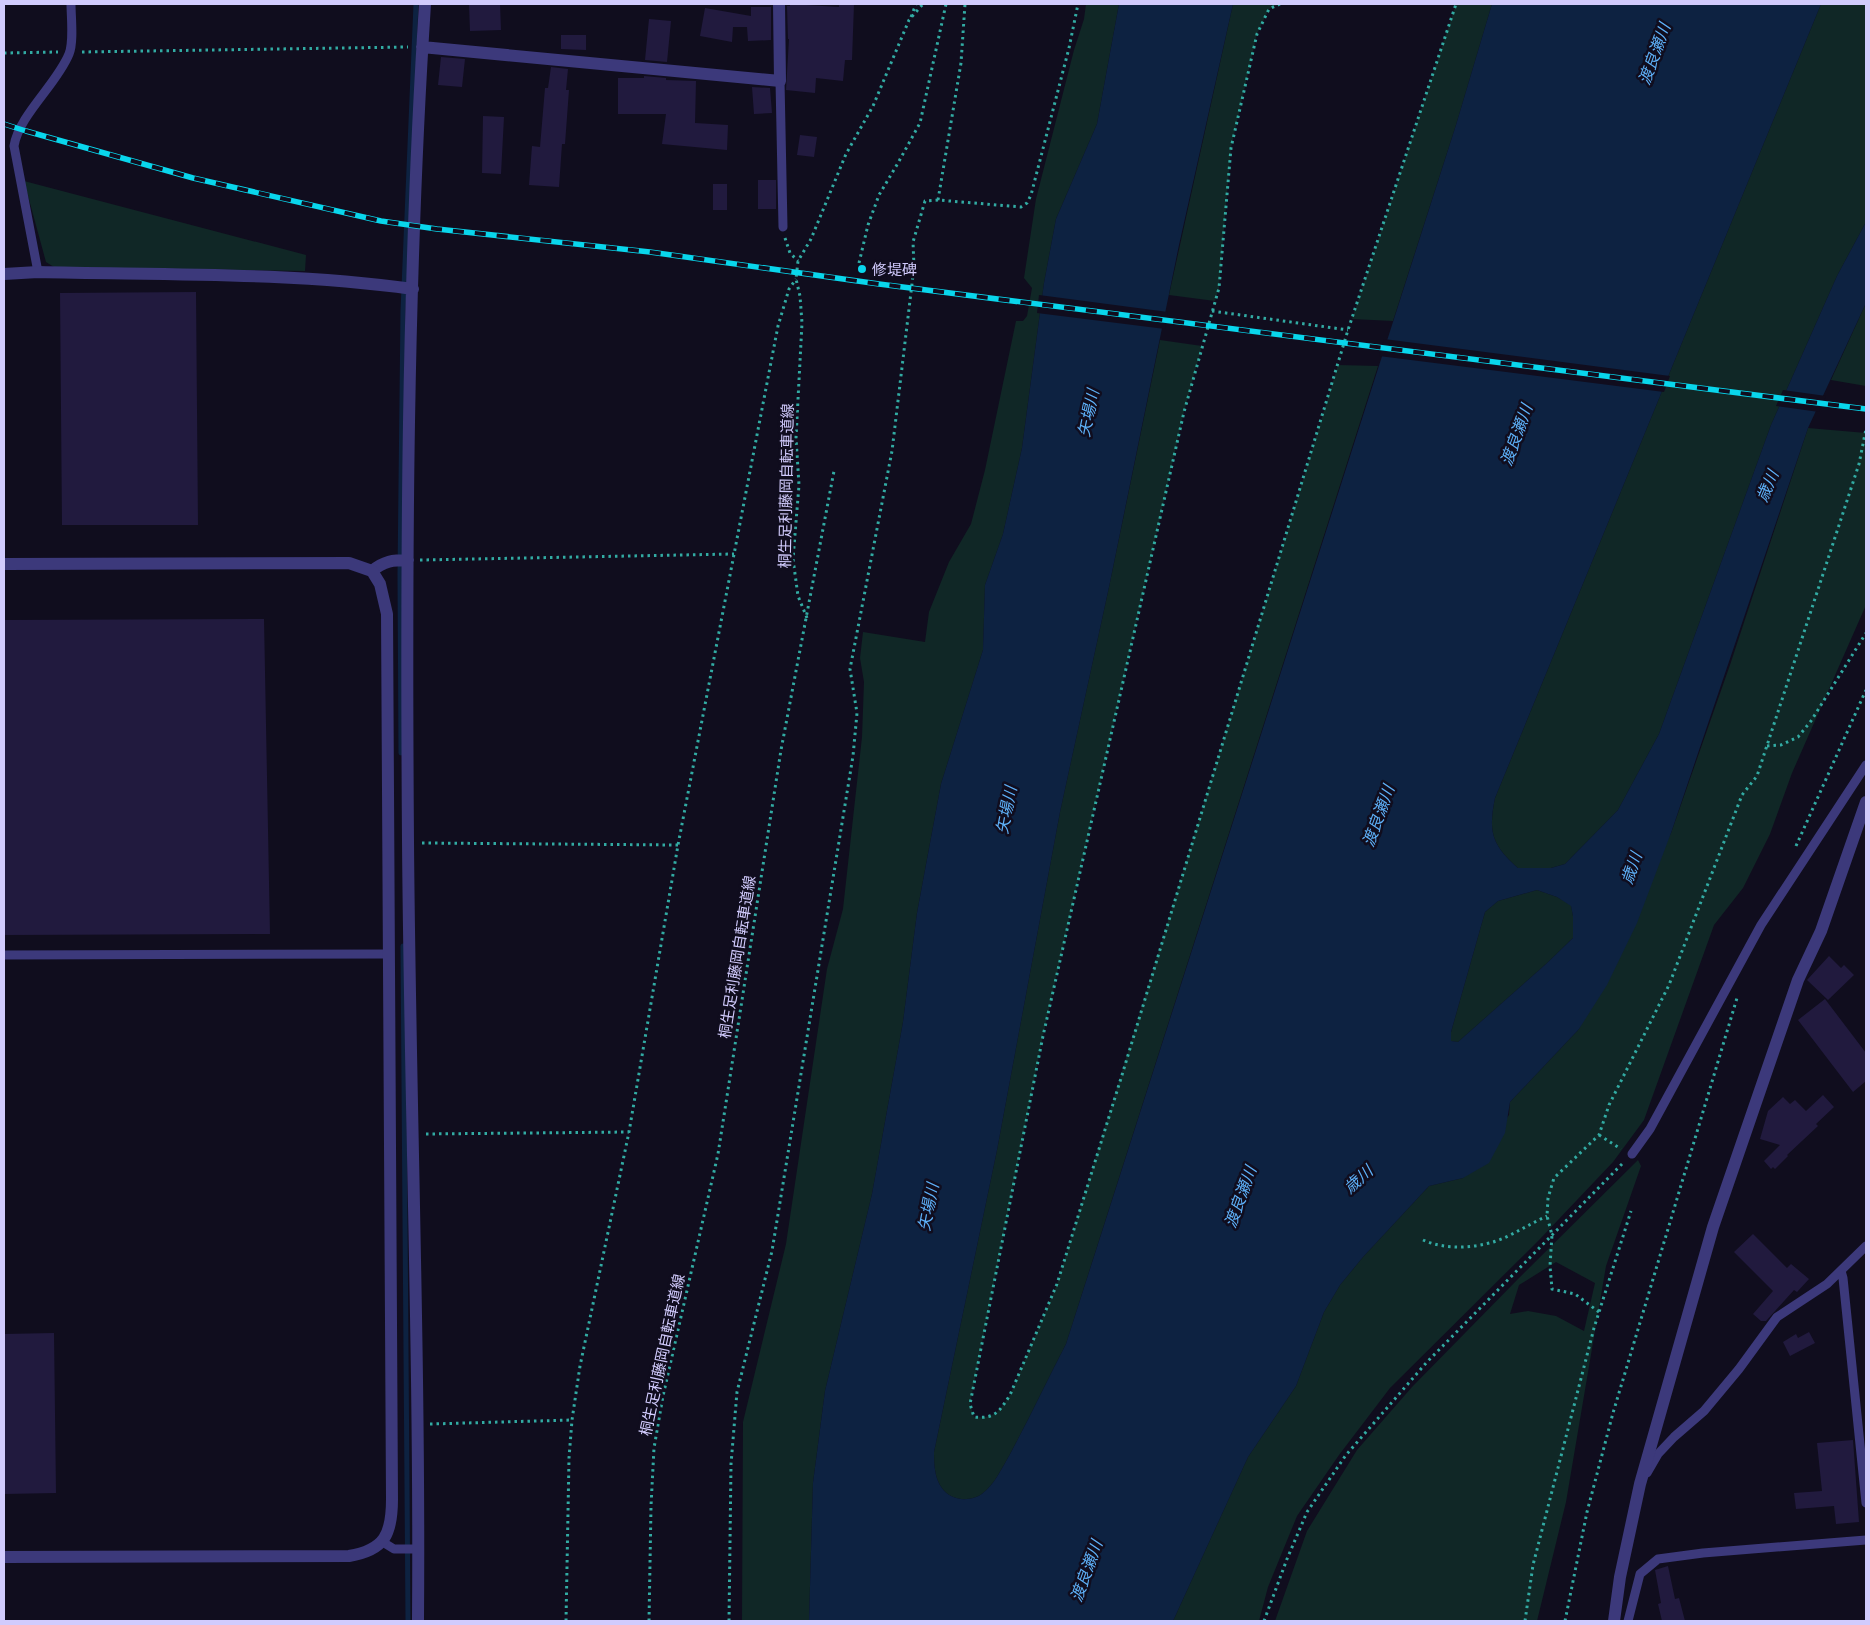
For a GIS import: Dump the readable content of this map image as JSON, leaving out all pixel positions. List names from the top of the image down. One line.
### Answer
{"streets":{"path":["桐生足利藤岡自転車道線"]},"water":["渡良瀬川","矢場川","歳川"],"places":["修堤碑"]}
